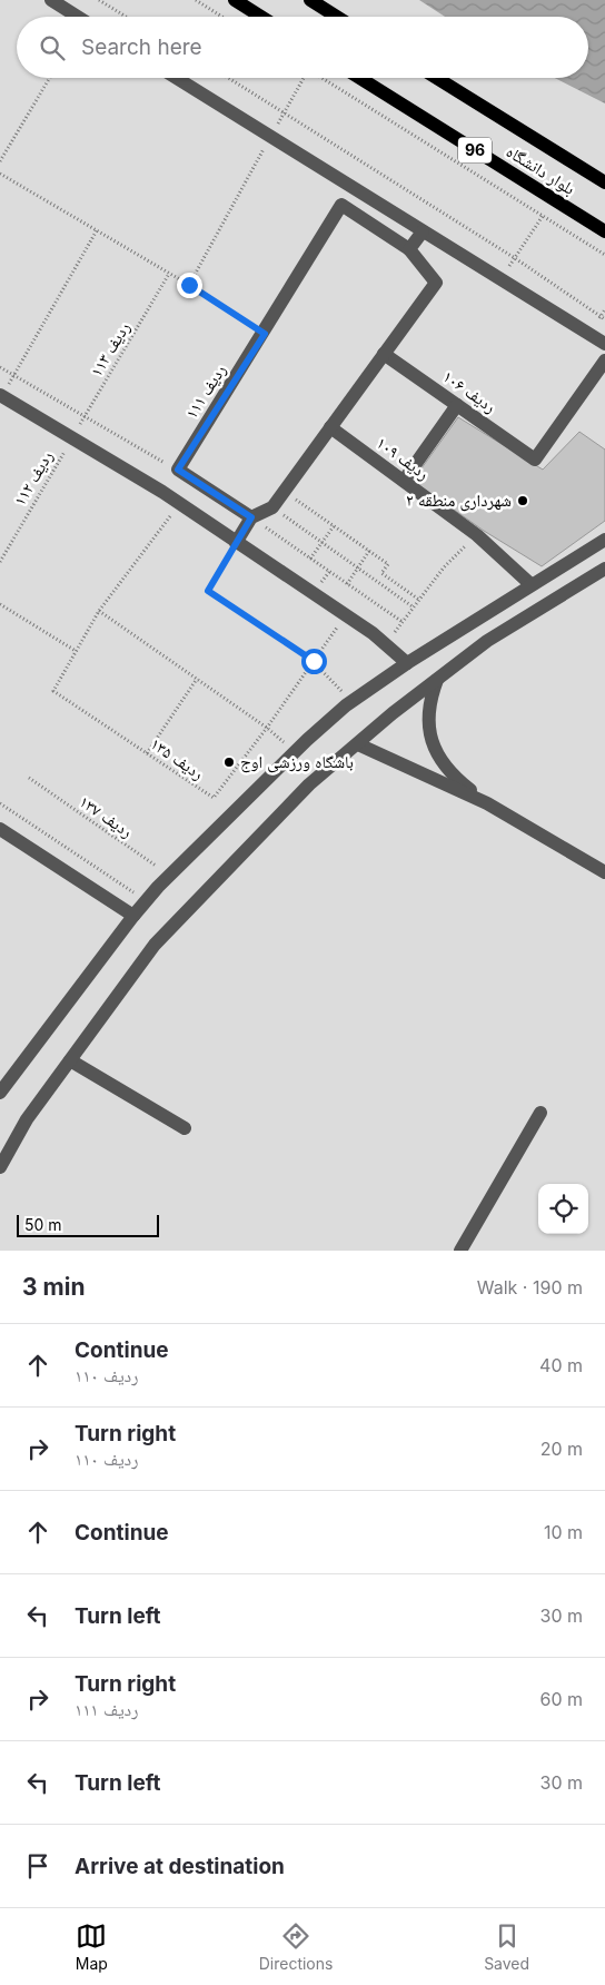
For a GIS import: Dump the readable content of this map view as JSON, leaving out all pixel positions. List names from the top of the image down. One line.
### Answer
{"streets":{"main road":["96","بلوار دانشگاه"],"street":["ردیف ۱۱۱","ردیف ۱۰۶","ردیف ۱۰۹"],"path":["ردیف ۱۱۳","ردیف ۱۱۲","ردیف ۱۳۵","ردیف ۱۳۷"]},"crossings":[["ردیف ۱۱۳","ردیف ۱۱۲"]],"places":["شهرداری منطقه ۲","باشگاه ورزشی اوج"],"scale_bar":"50 m","page":{"search":"Search here","scale":"50 m","heading":["3 min","Walk · 190 m"],"list":[["Continue","ردیف ۱۱۰","40 m"],["Turn right","ردیف ۱۱۰","20 m"],["Continue","10 m"],["Turn left","30 m"],["Turn right","ردیف ۱۱۱","60 m"],["Turn left","30 m"],"Arrive at destination"],"nav":["Map","Directions","Saved"]}}
